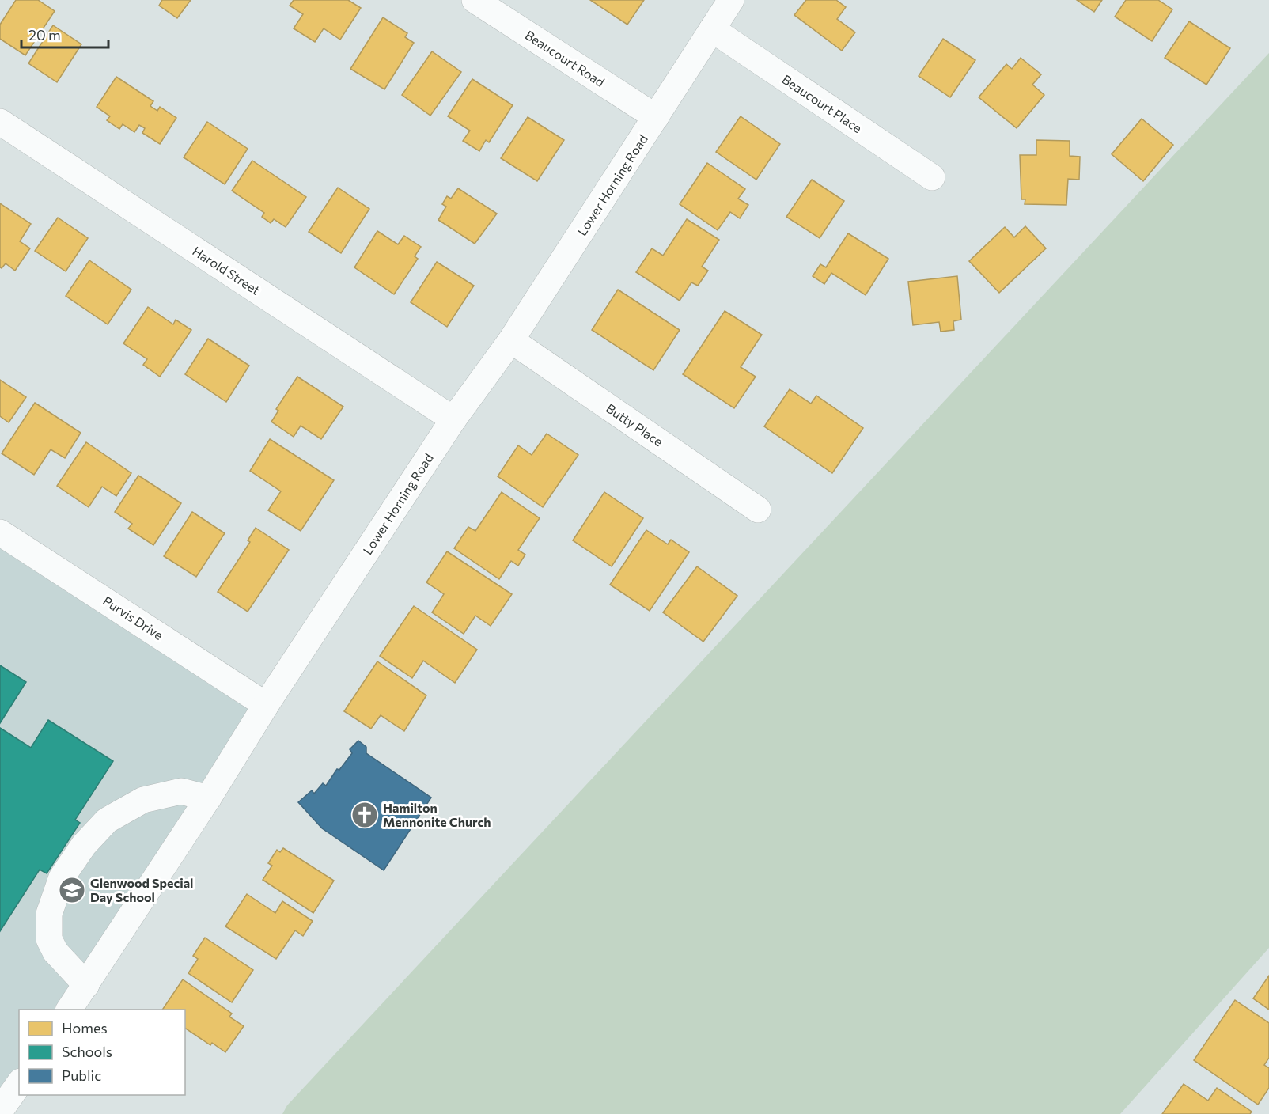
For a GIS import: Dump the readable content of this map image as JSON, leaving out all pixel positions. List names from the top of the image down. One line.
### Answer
{"streets":{"street":["Beaucourt Road","Beaucourt Place","Lower Horning Road","Harold Street","Butty Place","Purvis Drive"]},"crossings":[["Beaucourt Road","Lower Horning Road"],["Beaucourt Place","Lower Horning Road"],["Lower Horning Road","Harold Street"],["Lower Horning Road","Butty Place"],["Lower Horning Road","Purvis Drive"]],"places":{"church":["Hamilton Mennonite Church"],"school or university":["Glenwood Special Day School"]},"legend":["Homes","Schools","Public"],"scale_bar":"20 m"}
